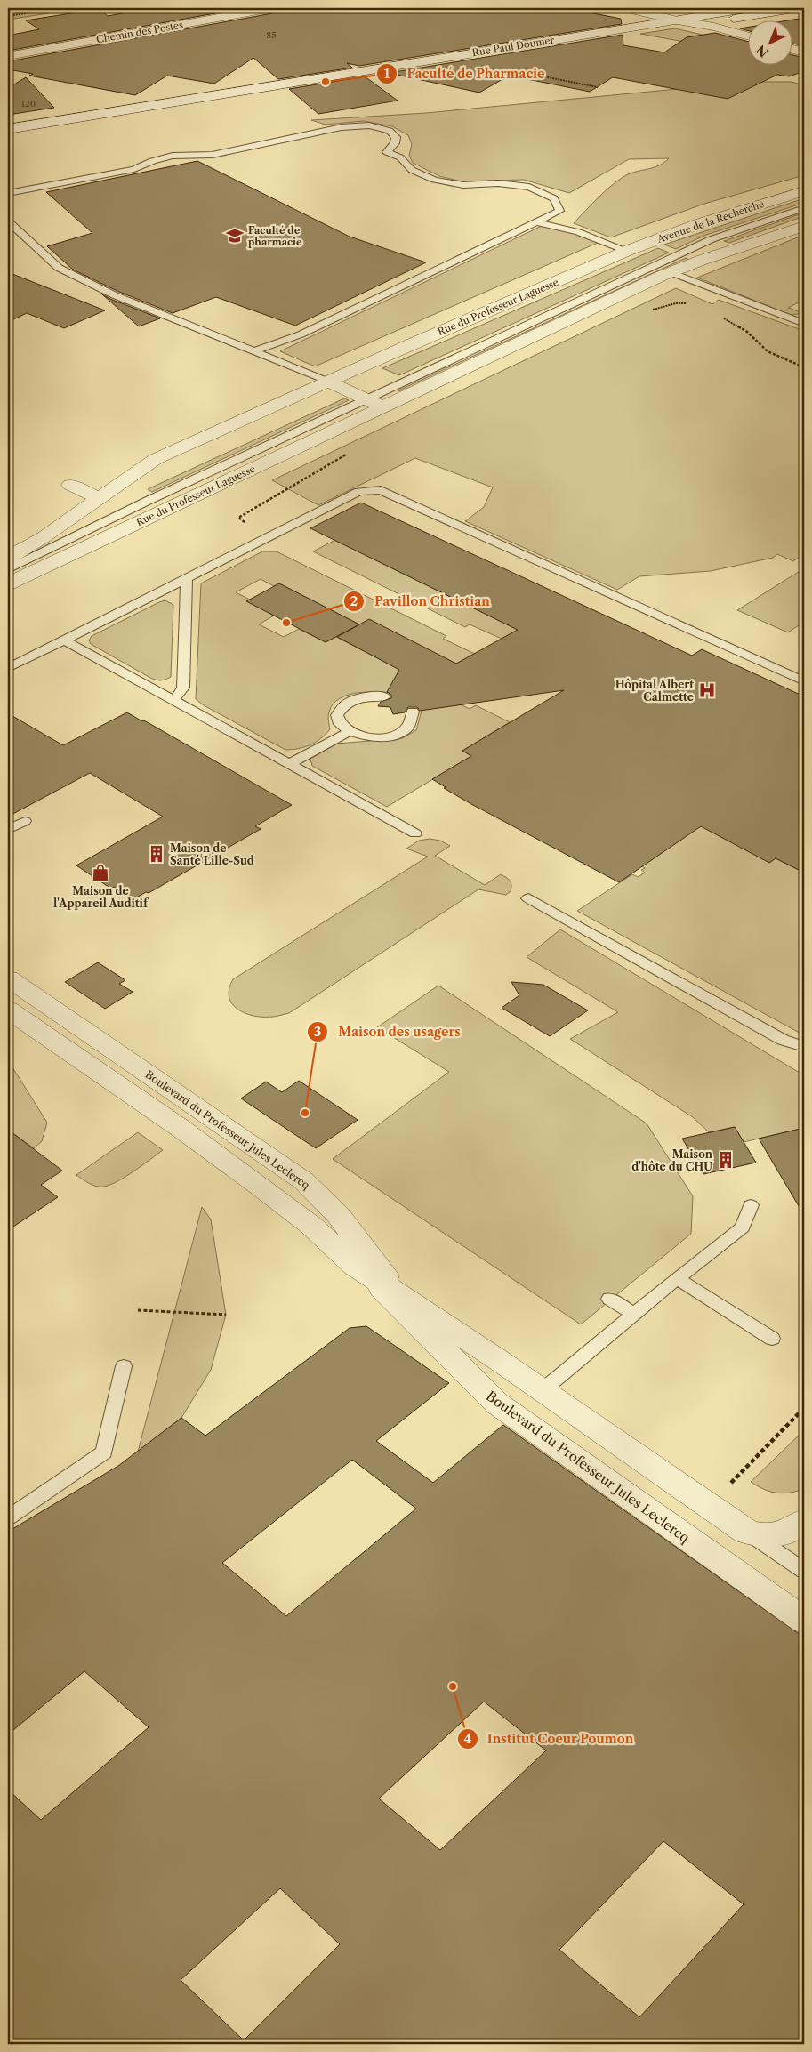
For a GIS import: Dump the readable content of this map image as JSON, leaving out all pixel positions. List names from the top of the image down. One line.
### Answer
{"streets":{"street":["Chemin des Postes","Rue Paul Doumer","Avenue de la Recherche","Rue du Professeur Laguesse","Boulevard du Professeur Jules Leclercq"]},"crossings":[["Avenue de la Recherche","Rue du Professeur Laguesse"]],"places":{"other":["Faculté de Pharmacie","Pavillon Christian","Maison des usagers","Institut Coeur Poumon"],"school or university":["Faculté de pharmacie"],"hospital":["Hôpital Albert Calmette"],"building":["Maison de Santé Lille-Sud","Maison d'hôte du CHU"],"shop":["Maison de l'Appareil Auditif"]},"house_numbers":["85","120"],"north":"bottom left"}
